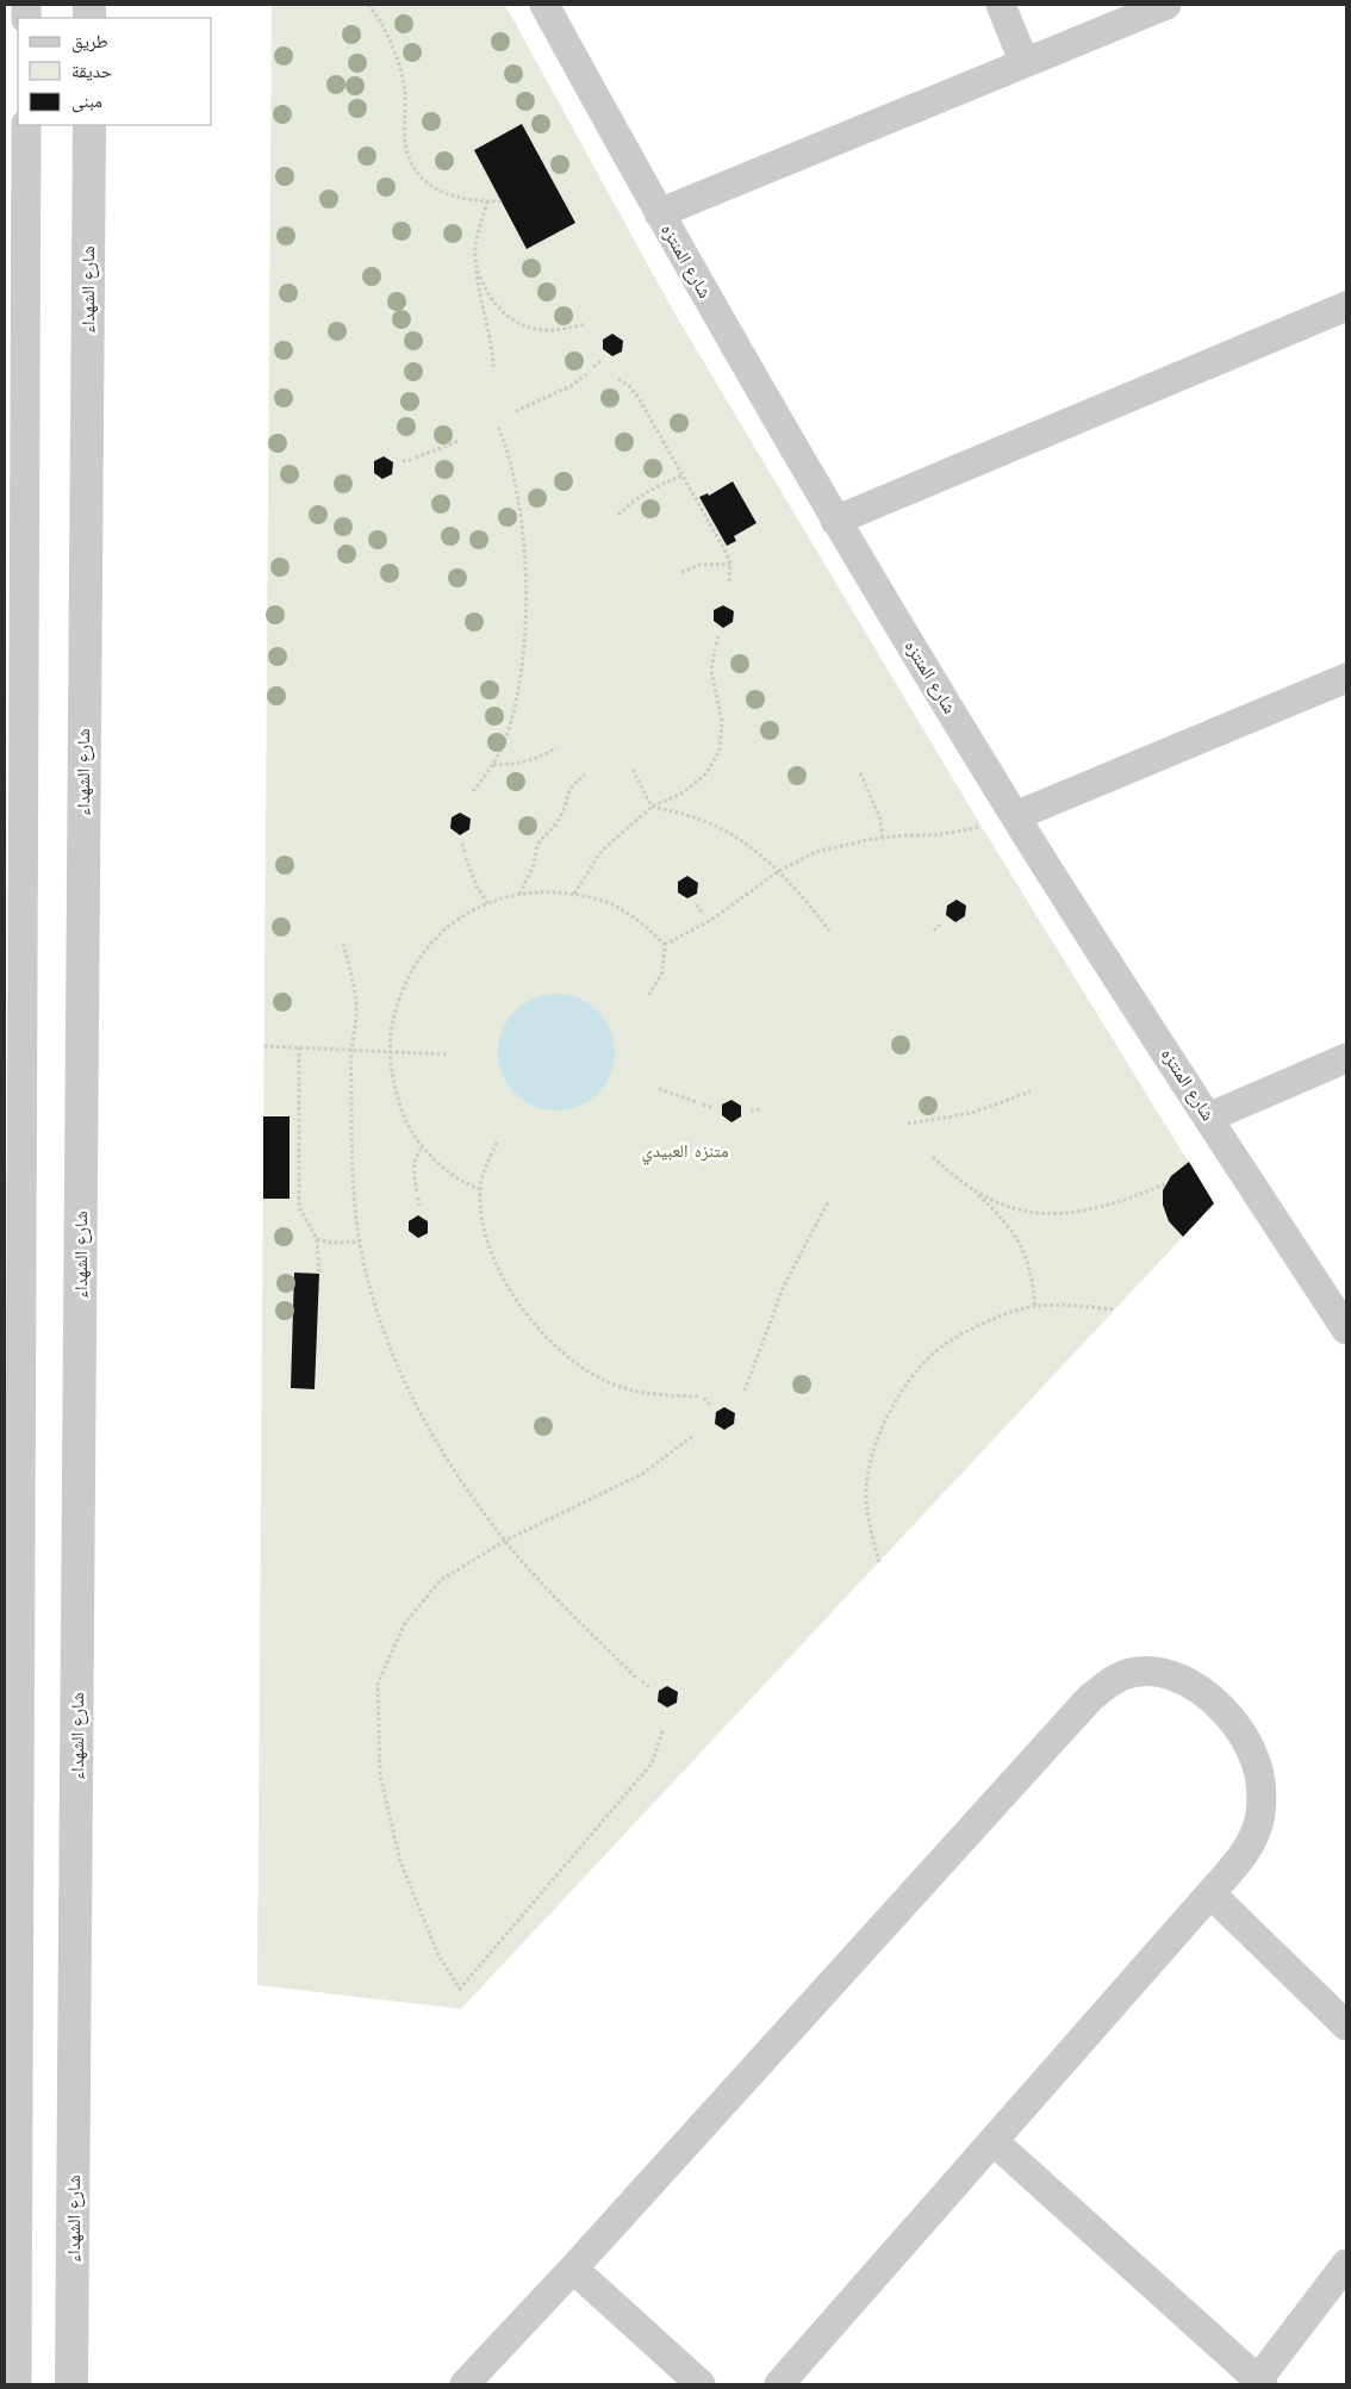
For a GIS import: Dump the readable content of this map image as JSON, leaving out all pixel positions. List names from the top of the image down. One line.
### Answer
{"streets":{"street":["شارع المنتزه","شارع الشهداء"]},"parks":["متنزه العبيدي"],"legend":["طريق","حديقة","مبنى"]}
